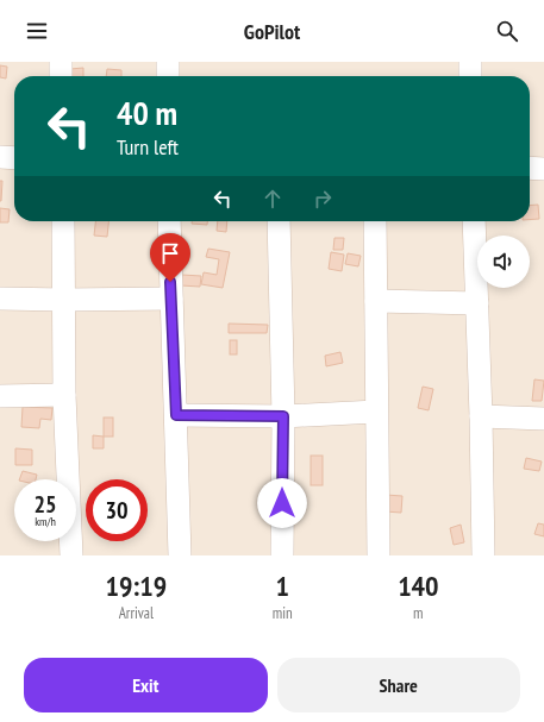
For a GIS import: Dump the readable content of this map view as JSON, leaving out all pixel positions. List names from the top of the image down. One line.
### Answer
{"page":{"header":"GoPilot","turn":["40 m","Turn left"],"speed":"25 km/h","limit":"30","eta":["19:19","Arrival","1","min","140","m"],"buttons":["Exit","Share"]}}
